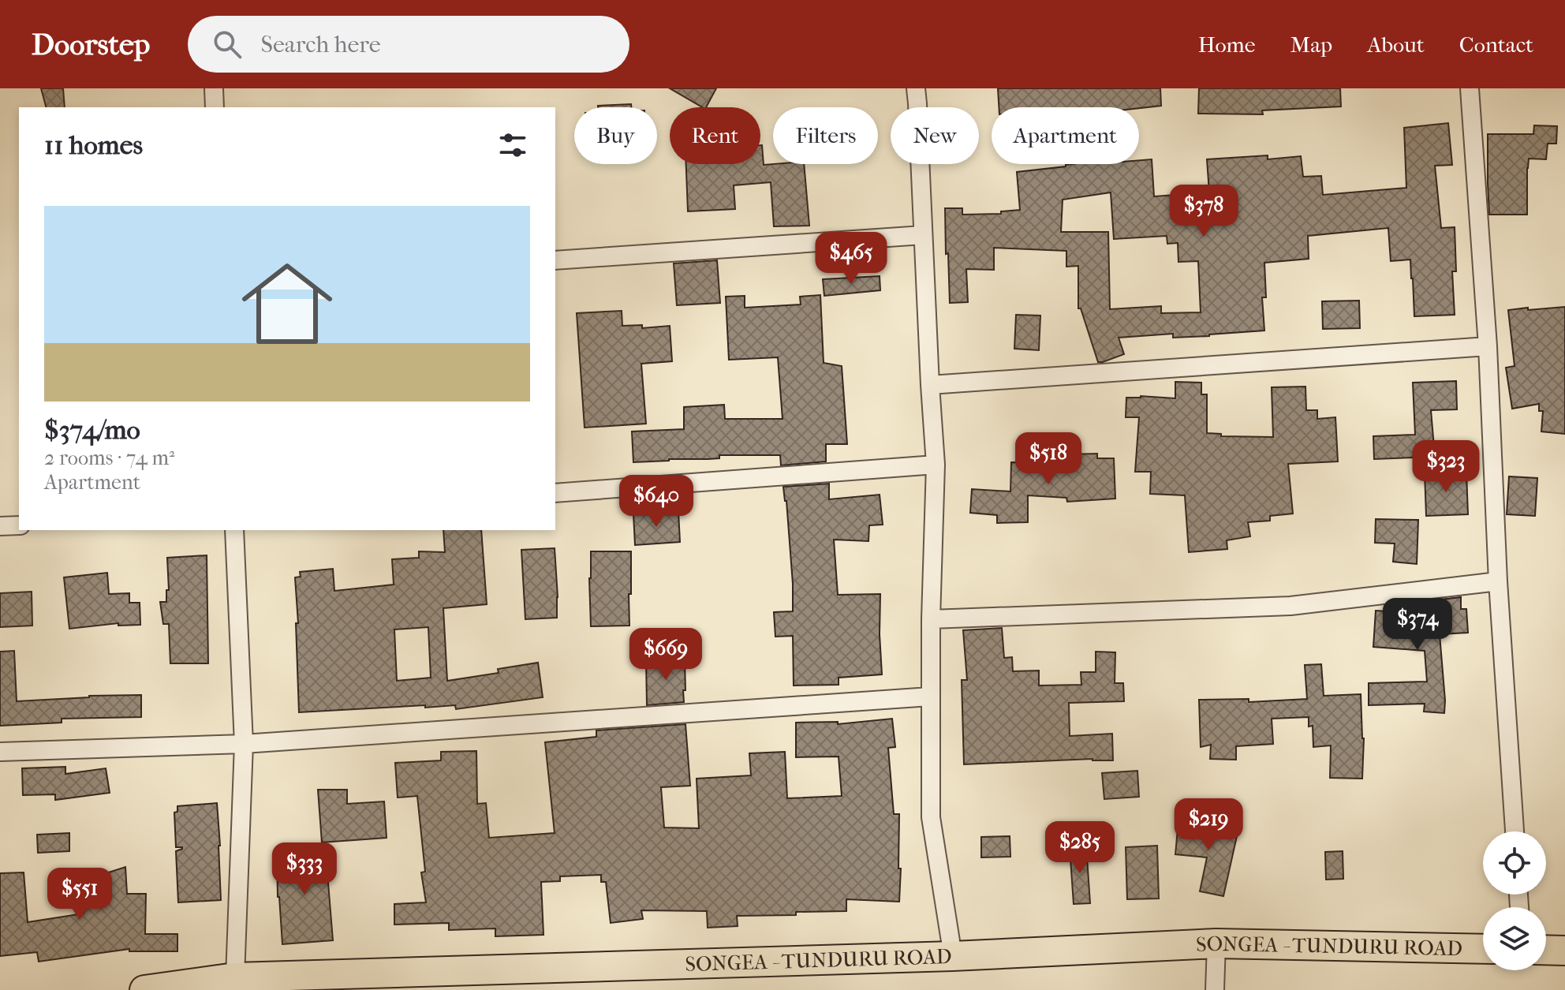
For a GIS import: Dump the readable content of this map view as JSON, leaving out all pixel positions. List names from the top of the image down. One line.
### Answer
{"streets":{"highway":["SONGEA - TUNDURU ROAD"]},"page":{"header":"Doorstep","search":"Search here","nav":["Home","Map","About","Contact"],"chip":["Buy","Rent","Filters","New","Apartment"],"heading":"11 homes","list":[{"name":"$374/mo","note":"2 rooms · 74 m² · Apartment"}],"price":["$378","$465","$518","$323","$640","$374","$669","$219","$285","$333","$551"]}}
